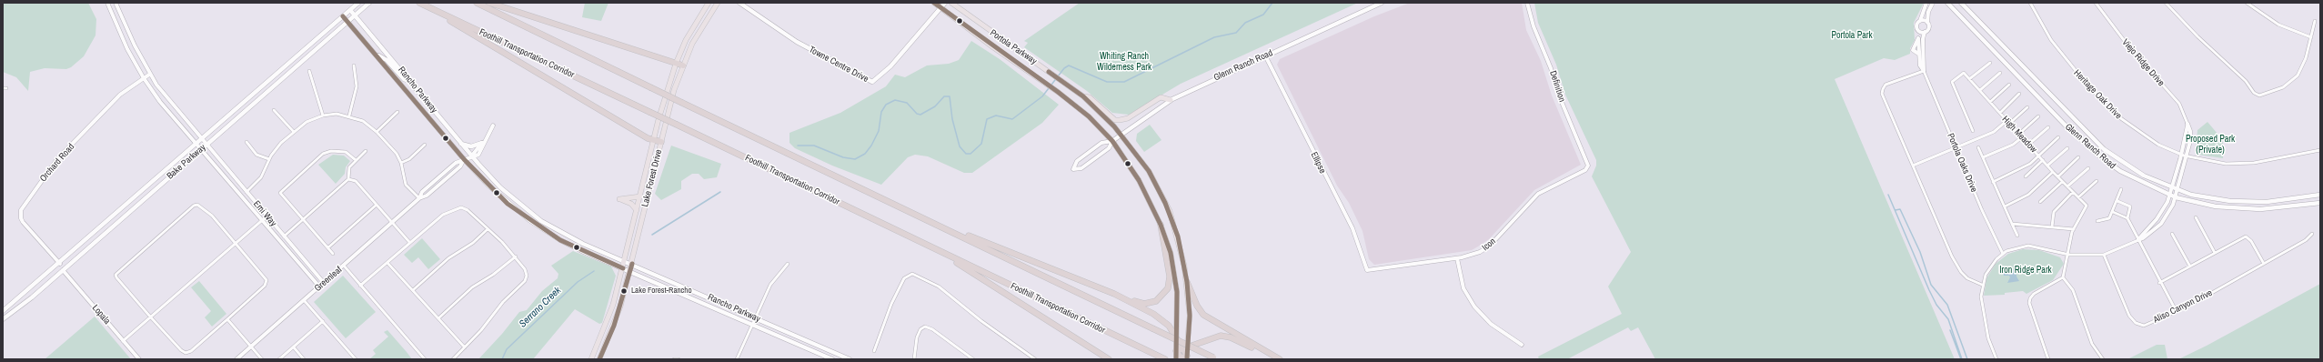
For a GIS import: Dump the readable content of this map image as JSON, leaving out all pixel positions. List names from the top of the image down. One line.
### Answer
{"streets":{"highway":["Foothill Transportation Corridor"],"main road":["Portola Parkway","Towne Centre Drive","Glenn Ranch Road","Rancho Parkway","Bake Parkway","Lake Forest Drive"],"street":["Viejo Ridge Drive","Definition","Heritage Oak Drive","High Meadow","Orchard Road","Ellipse","Portola Oaks Drive","Emi Way","Icon","Greenleaf","Aliso Canyon Drive","Lopala"]},"crossings":[["Portola Parkway","Towne Centre Drive"],["Portola Parkway","Glenn Ranch Road"],["Viejo Ridge Drive","Glenn Ranch Road"],["Viejo Ridge Drive","Heritage Oak Drive"],["Viejo Ridge Drive","High Meadow"],["Viejo Ridge Drive","Portola Oaks Drive"],["Viejo Ridge Drive","Aliso Canyon Drive"],["Glenn Ranch Road","Ellipse"],["Definition","Icon"],["Rancho Parkway","Bake Parkway"],["Rancho Parkway","Lake Forest Drive"],["Rancho Parkway","Greenleaf"],["Bake Parkway","Orchard Road"],["Bake Parkway","Emi Way"],["Bake Parkway","Lopala"],["Orchard Road","Emi Way"],["Ellipse","Icon"],["Emi Way","Greenleaf"]],"water":["Serrano Creek"],"parks":["Portola Park","Whiting Ranch Wilderness Park","Proposed Park (Private)","Iron Ridge Park"],"places":["Lake Forest-Rancho"]}
